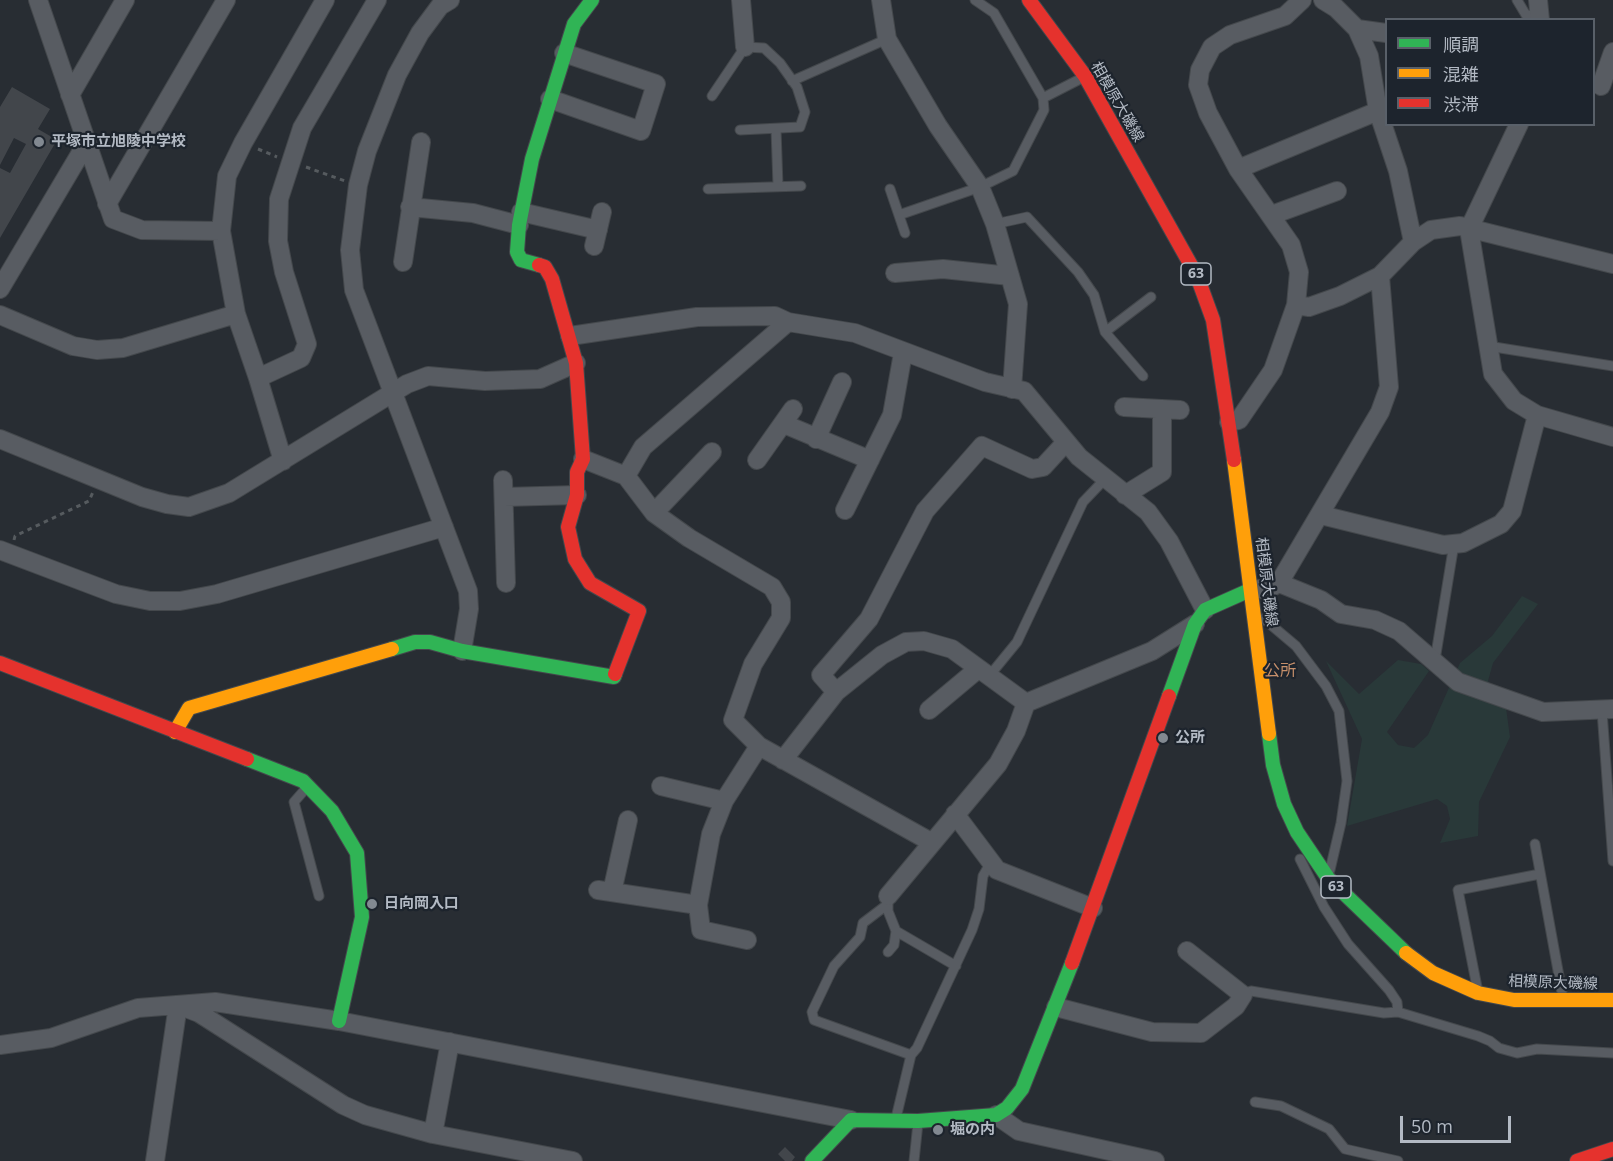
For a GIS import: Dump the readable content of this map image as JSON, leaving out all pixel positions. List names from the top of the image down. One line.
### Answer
{"streets":{"street":["相模原大磯線","63"]},"districts":["公所"],"places":["平塚市立旭陵中学校","公所","日向岡入口","堀の内"],"legend":["順調","混雑","渋滞"],"scale_bar":"50 m"}
